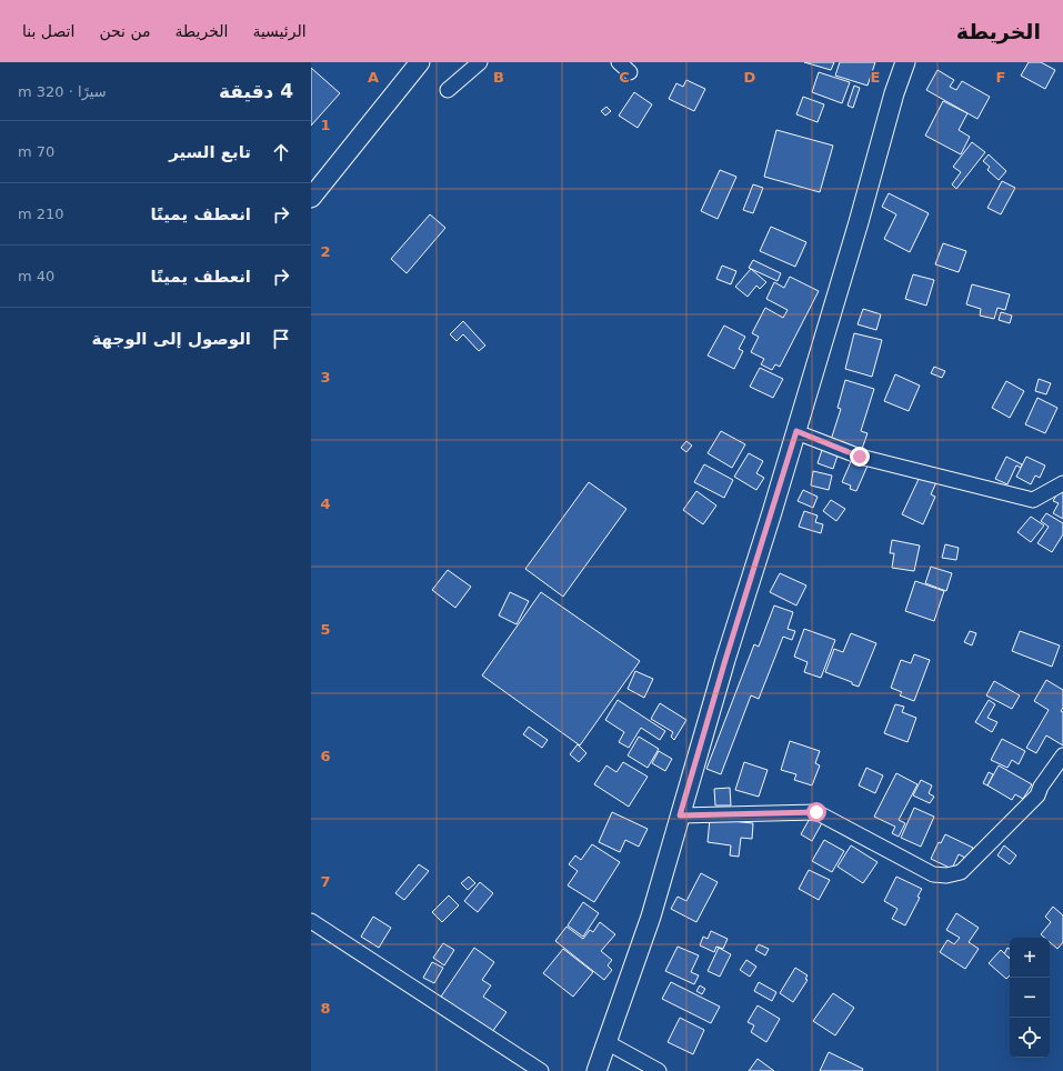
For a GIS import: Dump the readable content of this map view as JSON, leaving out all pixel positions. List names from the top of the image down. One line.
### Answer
{"page":{"header":"الخريطة","nav":["الرئيسية","الخريطة","من نحن","اتصل بنا"],"heading":["4 دقيقة","سيرًا · 320 m"],"list":[["تابع السير","70 m"],["انعطف يمينًا","210 m"],["انعطف يمينًا","40 m"],"الوصول إلى الوجهة"],"map_buttons":["+","−"]},"grid":{"columns":["A","B","C","D","E","F"],"rows":["1","2","3","4","5","6","7","8"]}}
